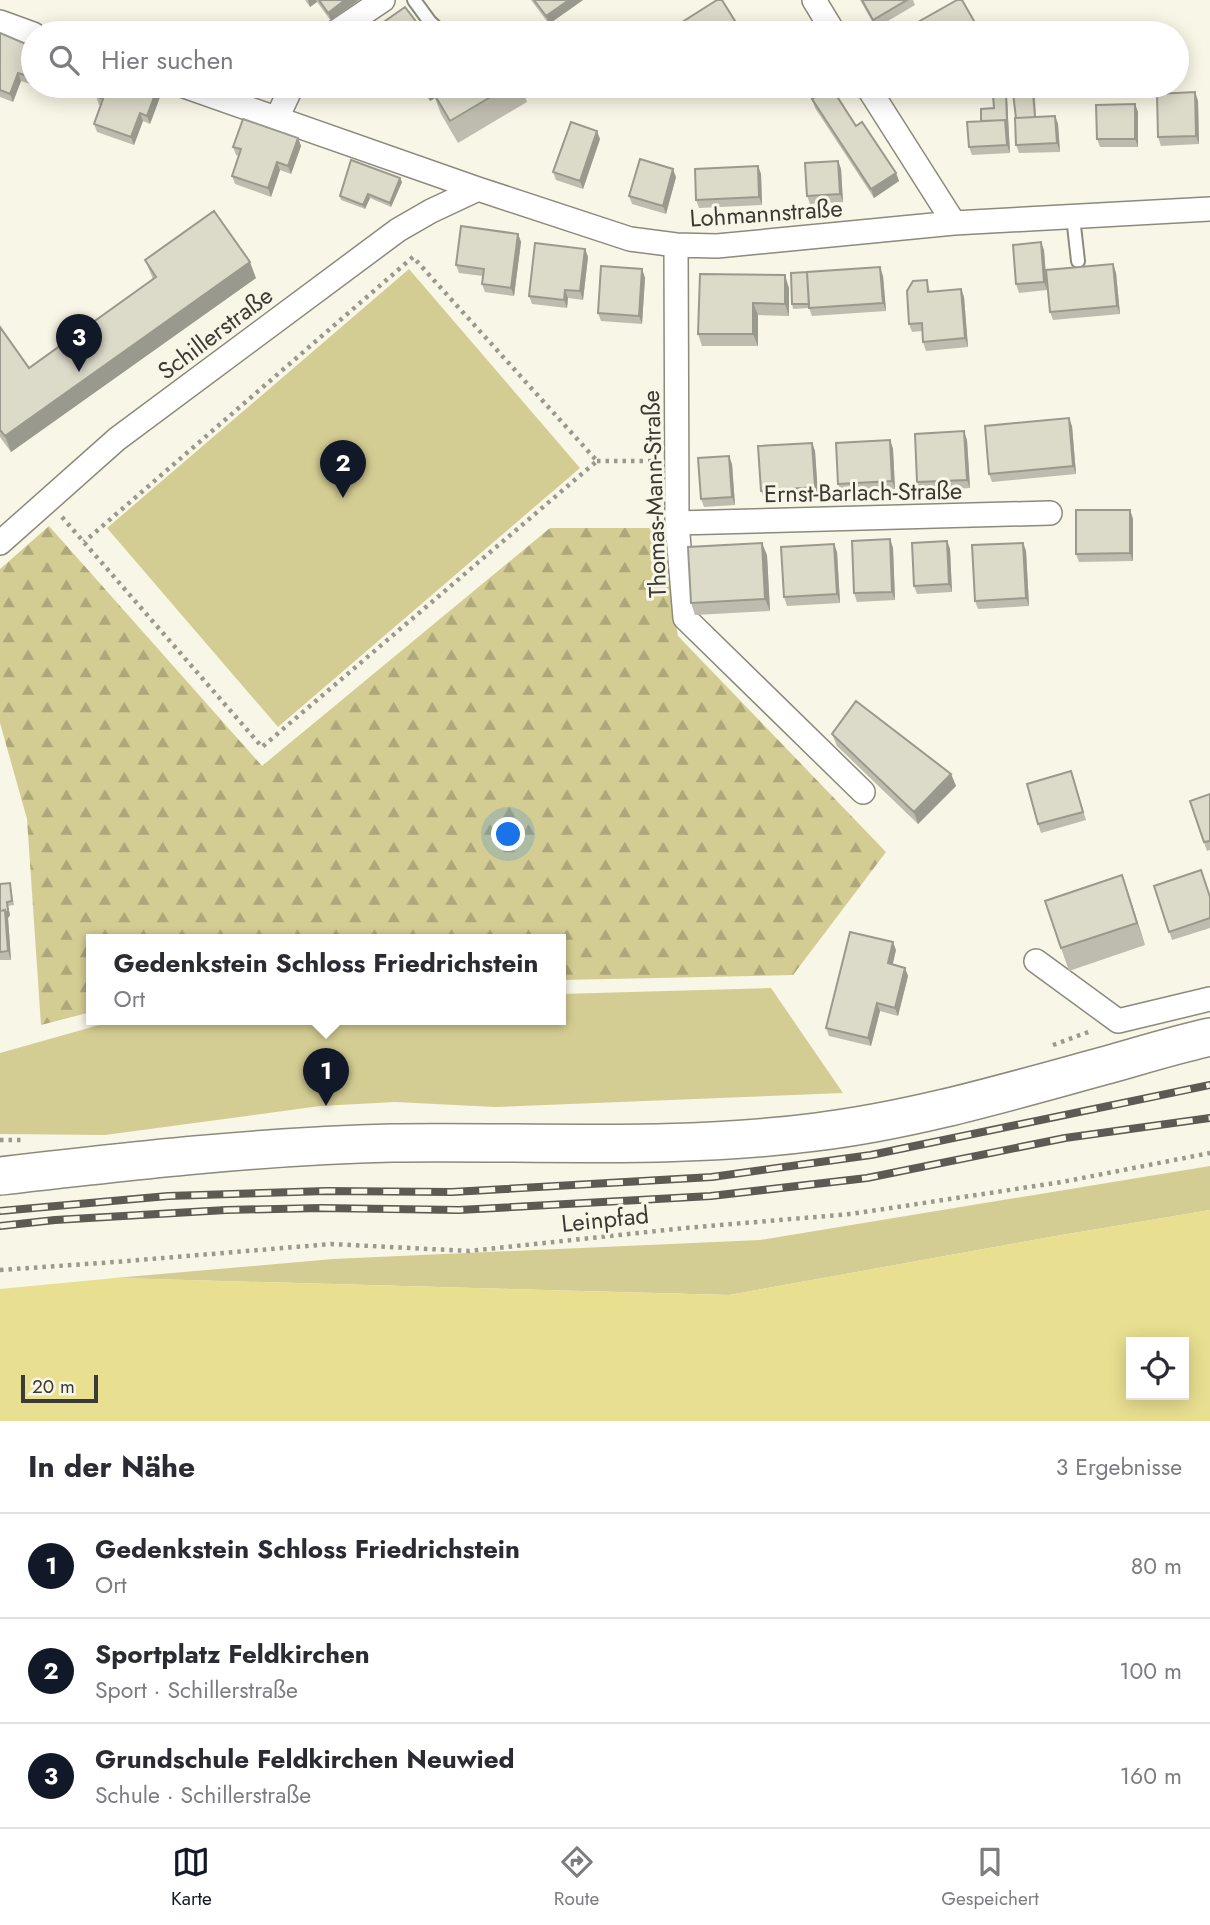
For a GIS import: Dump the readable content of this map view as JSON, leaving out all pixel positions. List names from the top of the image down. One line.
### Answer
{"streets":{"street":["Lohmannstraße","Schillerstraße","Ernst-Barlach-Straße","Thomas-Mann-Straße"],"path":["Leinpfad"]},"crossings":[["Lohmannstraße","Schillerstraße"],["Lohmannstraße","Thomas-Mann-Straße"],["Ernst-Barlach-Straße","Thomas-Mann-Straße"]],"scale_bar":"20 m","page":{"search":"Hier suchen","pins":["3","2","1"],"popup":["Gedenkstein Schloss Friedrichstein","Ort"],"scale":"20 m","heading":["In der Nähe","3 Ergebnisse"],"list":[{"mark":"1","name":"Gedenkstein Schloss Friedrichstein","note":"Ort","value":"80 m"},{"mark":"2","name":"Sportplatz Feldkirchen","note":"Sport · Schillerstraße","value":"100 m"},{"mark":"3","name":"Grundschule Feldkirchen Neuwied","note":"Schule · Schillerstraße","value":"160 m"}],"nav":["Karte","Route","Gespeichert"]}}
